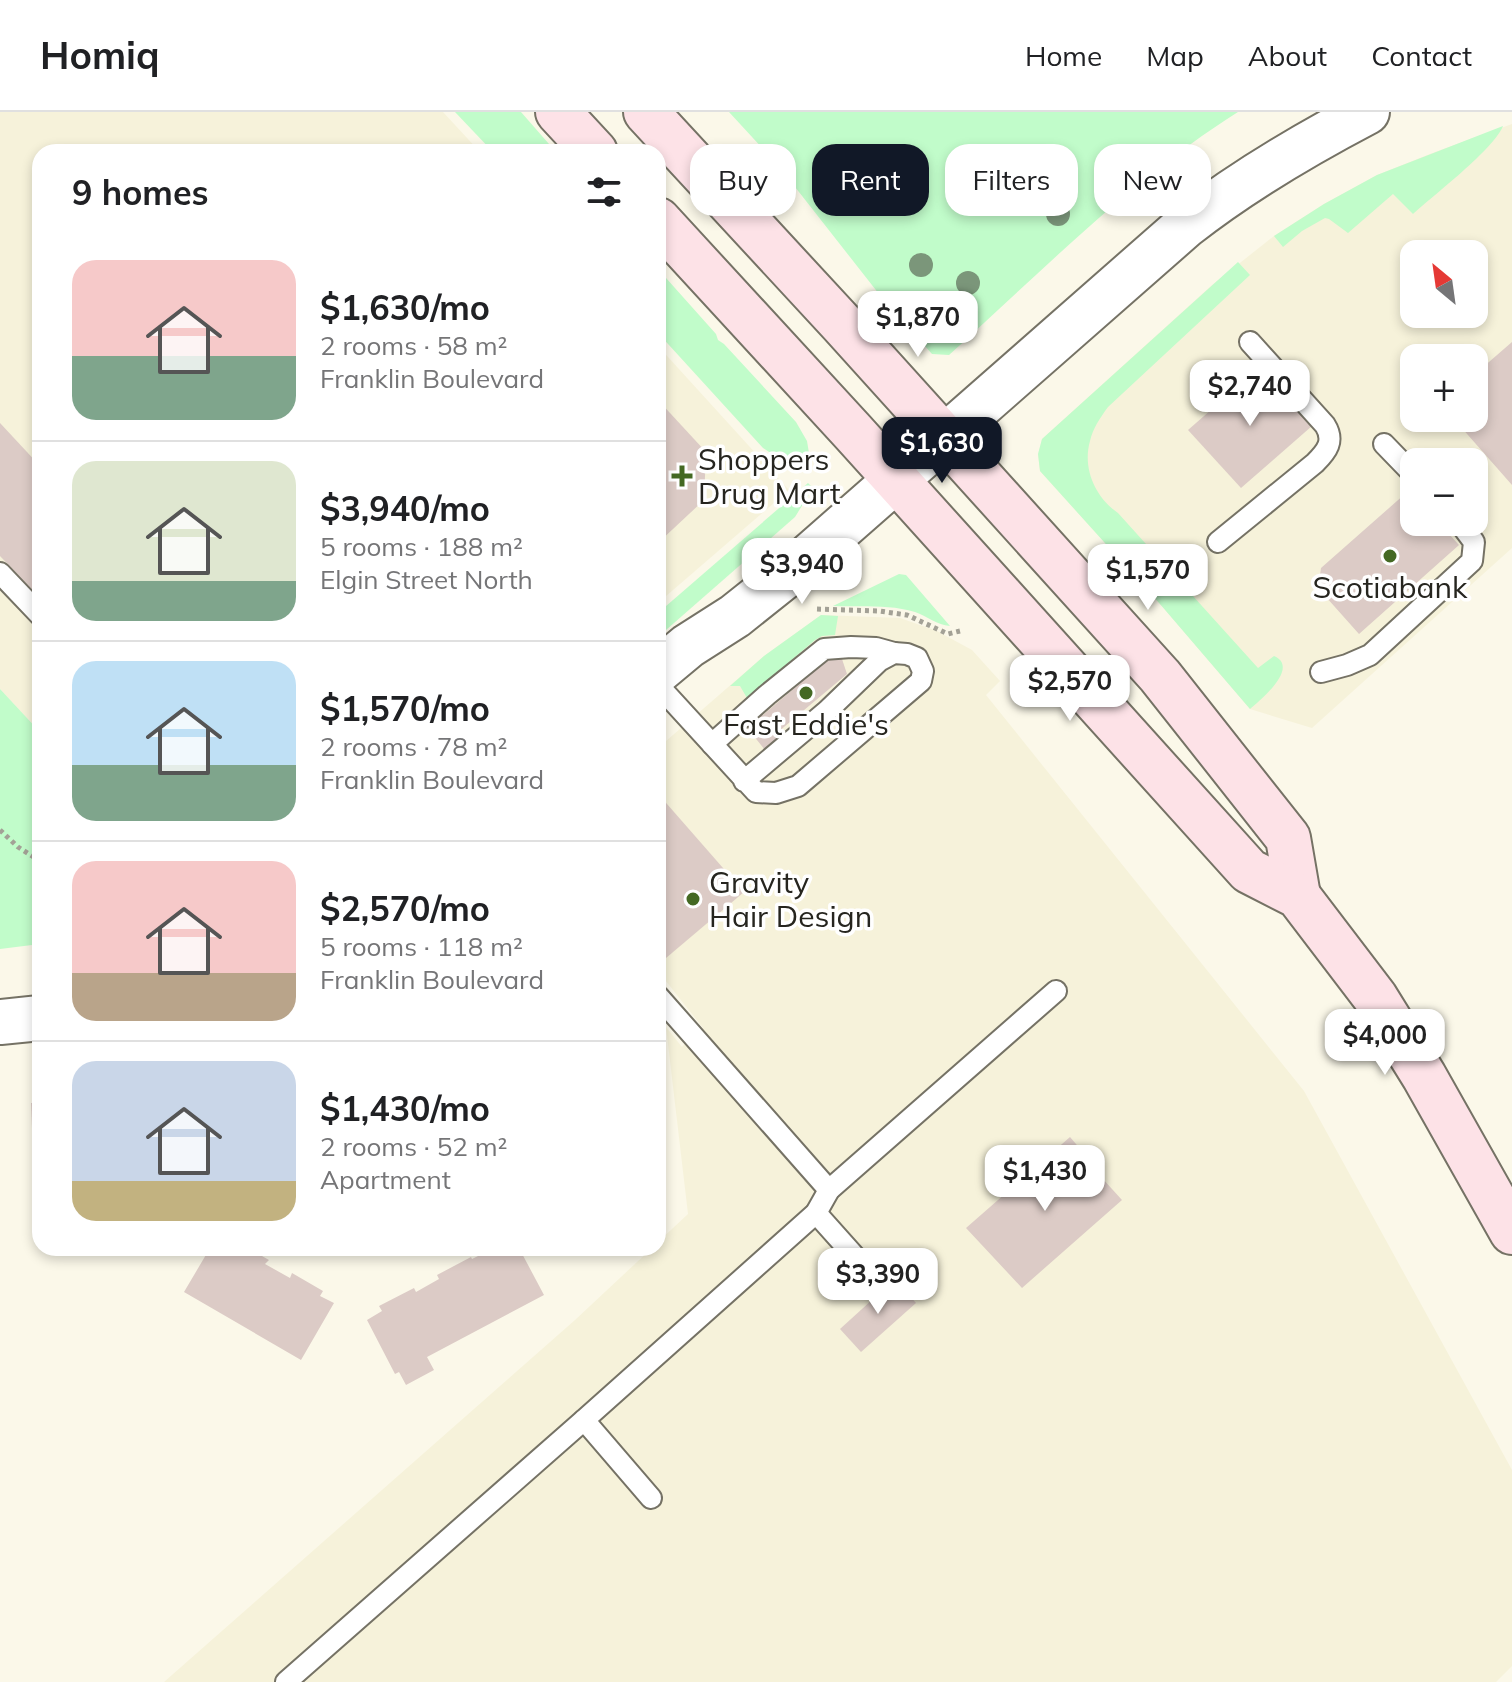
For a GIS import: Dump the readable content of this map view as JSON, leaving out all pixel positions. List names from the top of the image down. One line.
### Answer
{"places":{"health":["Shoppers Drug Mart"],"other":["Scotiabank","Fast Eddie's","Gravity Hair Design"]},"north":"top left","page":{"header":"Homiq","nav":["Home","Map","About","Contact"],"chip":["Buy","Rent","Filters","New"],"heading":"9 homes","map_buttons":["+","−"],"list":[{"name":"$1,630/mo","note":"2 rooms · 58 m² · Franklin Boulevard"},{"name":"$3,940/mo","note":"5 rooms · 188 m² · Elgin Street North"},{"name":"$1,570/mo","note":"2 rooms · 78 m² · Franklin Boulevard"},{"name":"$2,570/mo","note":"5 rooms · 118 m² · Franklin Boulevard"},{"name":"$1,430/mo","note":"2 rooms · 52 m² · Apartment"}],"price":["$1,870","$2,740","$1,630","$3,940","$1,570","$2,570","$4,000","$1,430","$3,390"]}}
